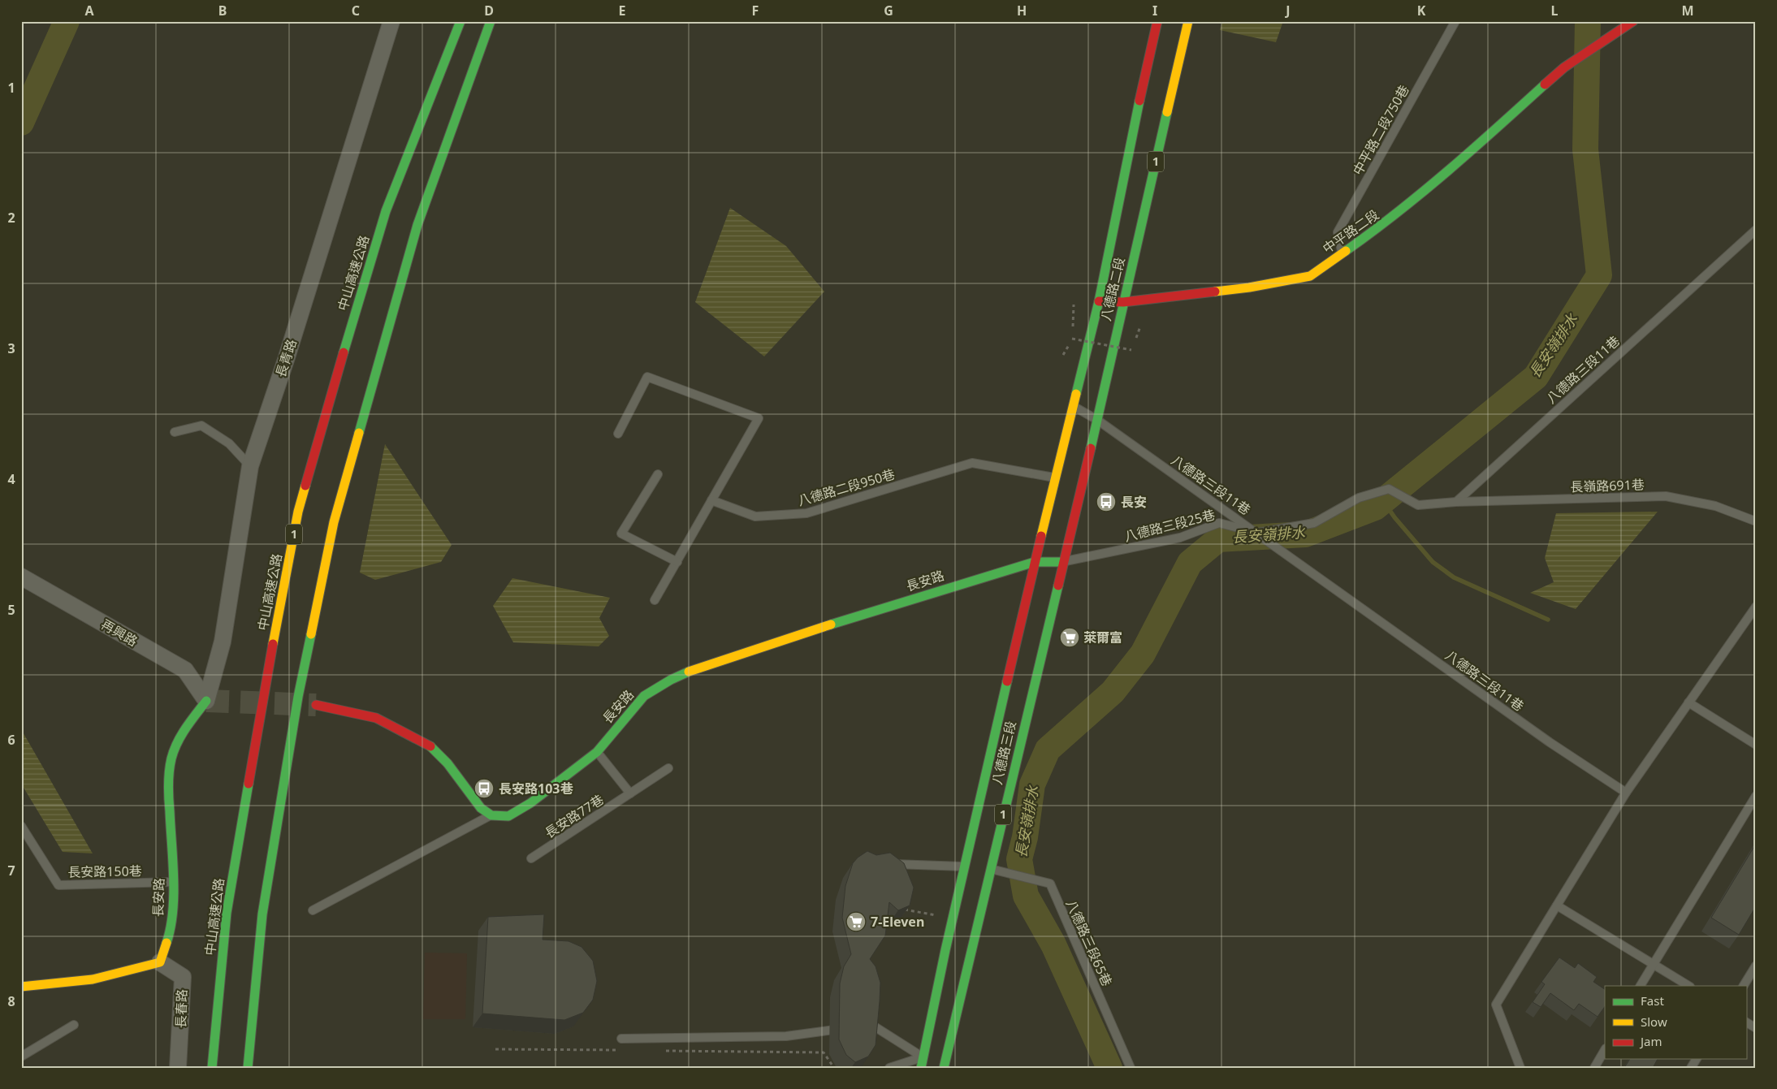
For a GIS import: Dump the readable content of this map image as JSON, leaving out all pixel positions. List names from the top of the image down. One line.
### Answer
{"streets":{"main road":["1","中平路二段","中山高速公路","八德路二段","長安路","八德路三段"],"street":["長青路","再興路","長春路"],"lane":["中平路二段750巷","八德路三段11巷","長嶺路691巷","八德路二段950巷","八德路三段25巷","長安路77巷","長安路150巷","八德路三段65巷"]},"crossings":[["中平路二段750巷","中平路二段"],["中平路二段","八德路二段"],["八德路二段","八德路三段11巷"],["八德路二段","八德路二段950巷"],["八德路二段","八德路三段25巷"],["八德路二段","長安路"],["八德路二段","八德路三段"],["長青路","長安路"],["長青路","再興路"],["八德路三段11巷","長嶺路691巷"],["八德路三段11巷","八德路三段25巷"],["八德路三段25巷","長安路"],["八德路三段25巷","八德路三段"],["長安路","再興路"],["長安路","八德路三段"],["長安路","長安路150巷"],["長安路","長春路"],["八德路三段","八德路三段65巷"]],"water":["長安嶺排水"],"places":{"bus stop":["長安","長安路103巷"],"supermarket":["萊爾富","7-Eleven"]},"legend":["Fast","Slow","Jam"],"grid":{"columns":["A","B","C","D","E","F","G","H","I","J","K","L","M"],"rows":["1","2","3","4","5","6","7","8"]}}
